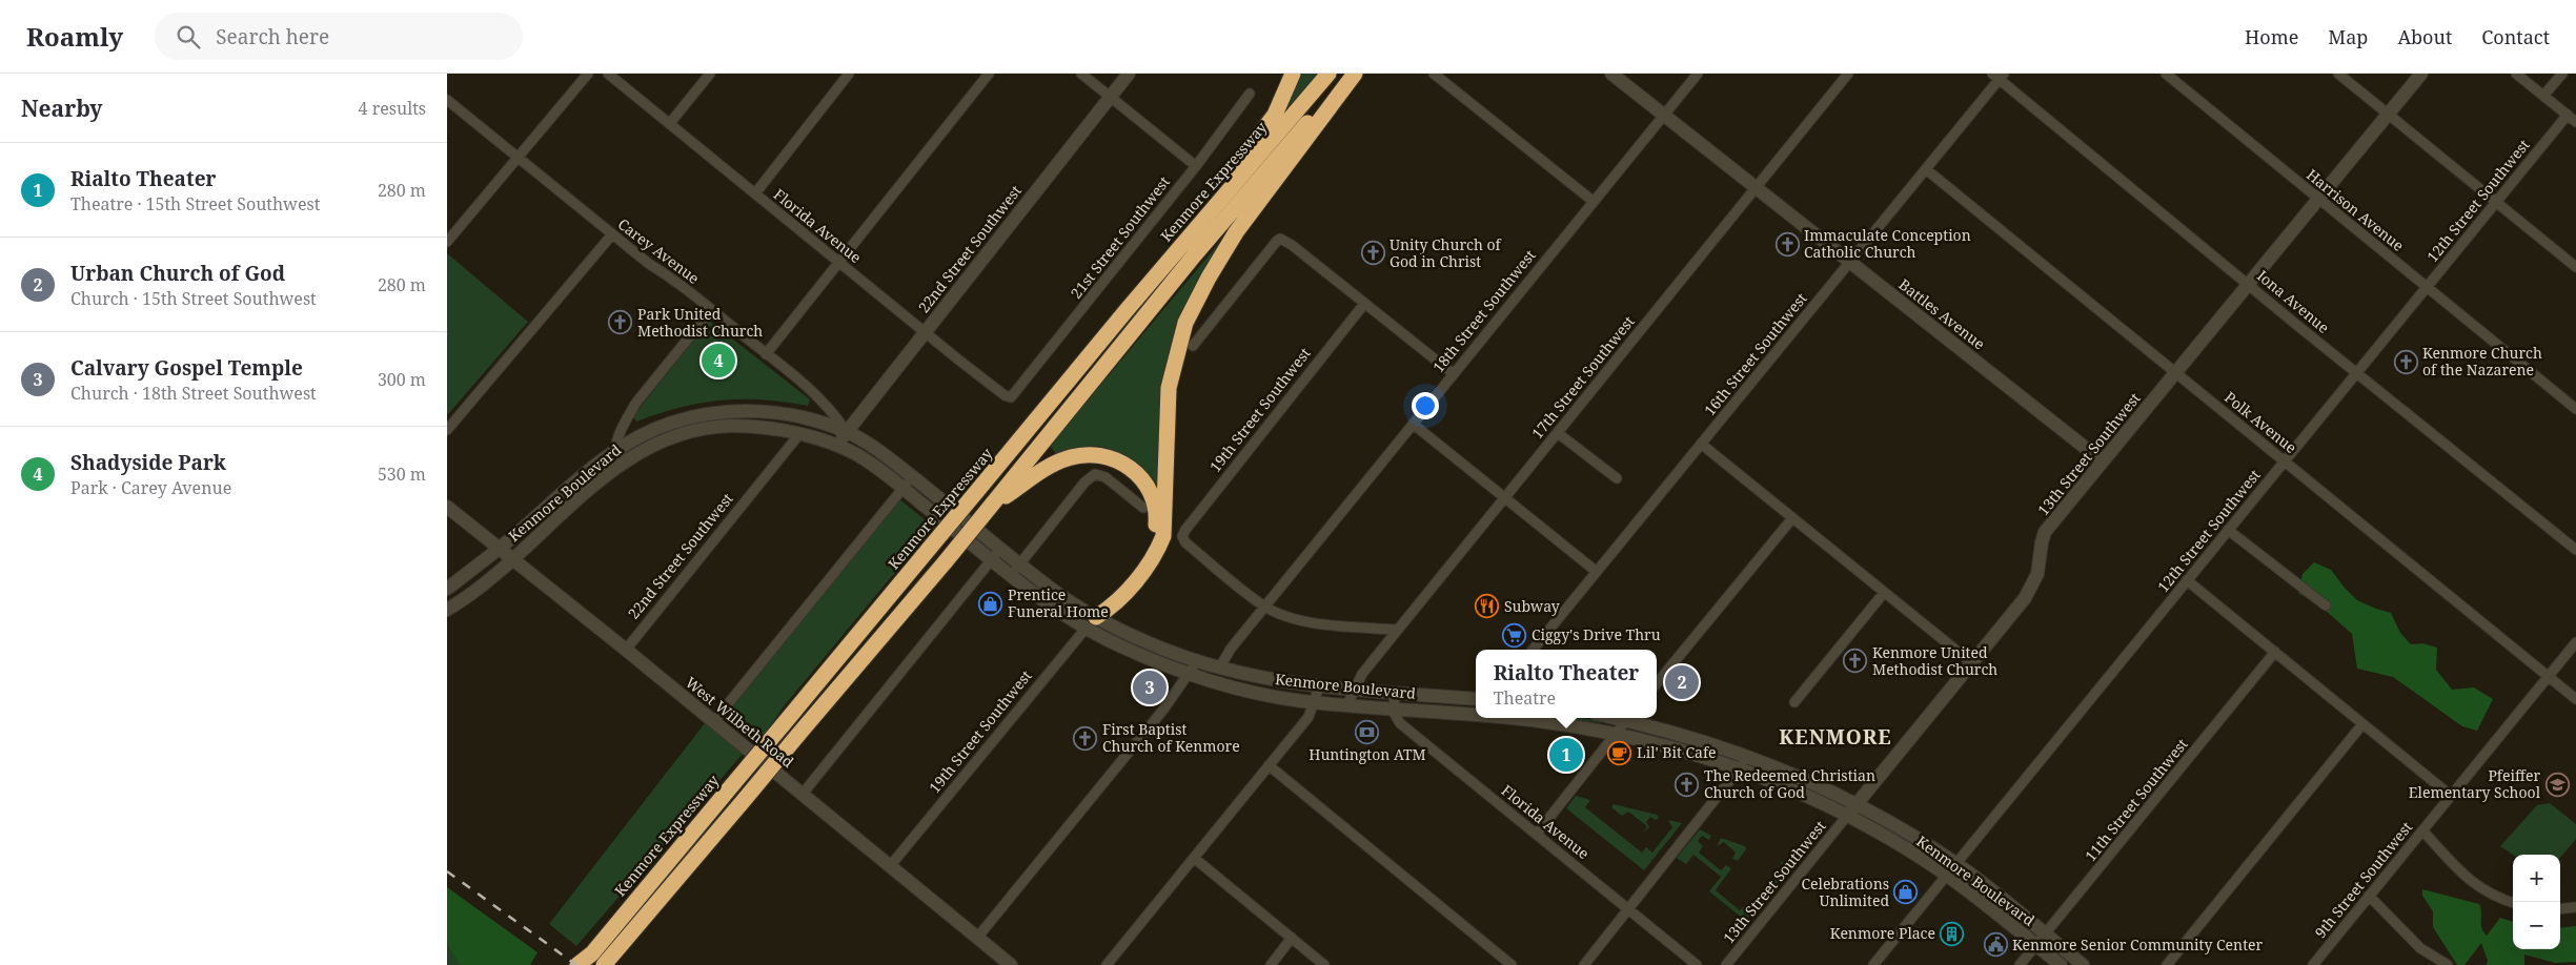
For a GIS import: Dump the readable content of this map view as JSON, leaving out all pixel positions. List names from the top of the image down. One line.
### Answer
{"streets":{"highway":["Kenmore Expressway"],"main road":["22nd Street Southwest","Battles Avenue","13th Street Southwest","Kenmore Boulevard","West Wilbeth Road"],"street":["12th Street Southwest","Harrison Avenue","Florida Avenue","21st Street Southwest","Carey Avenue","Iona Avenue","18th Street Southwest","16th Street Southwest","17th Street Southwest","19th Street Southwest","Polk Avenue","11th Street Southwest","9th Street Southwest"]},"crossings":[["12th Street Southwest","Harrison Avenue"],["12th Street Southwest","Iona Avenue"],["12th Street Southwest","Polk Avenue"],["12th Street Southwest","Kenmore Boulevard"],["Harrison Avenue","13th Street Southwest"],["Florida Avenue","21st Street Southwest"],["Florida Avenue","22nd Street Southwest"],["Florida Avenue","Kenmore Boulevard"],["22nd Street Southwest","Carey Avenue"],["22nd Street Southwest","Kenmore Boulevard"],["22nd Street Southwest","West Wilbeth Road"],["Carey Avenue","Kenmore Boulevard"],["Iona Avenue","16th Street Southwest"],["Iona Avenue","13th Street Southwest"],["18th Street Southwest","Battles Avenue"],["18th Street Southwest","19th Street Southwest"],["18th Street Southwest","Kenmore Boulevard"],["Battles Avenue","16th Street Southwest"],["Battles Avenue","17th Street Southwest"],["Battles Avenue","13th Street Southwest"],["16th Street Southwest","Polk Avenue"],["17th Street Southwest","Kenmore Boulevard"],["19th Street Southwest","Kenmore Boulevard"],["19th Street Southwest","West Wilbeth Road"],["Polk Avenue","13th Street Southwest"],["Polk Avenue","9th Street Southwest"],["13th Street Southwest","Kenmore Boulevard"],["Kenmore Boulevard","West Wilbeth Road"],["Kenmore Boulevard","11th Street Southwest"]],"districts":["KENMORE"],"places":{"church":["Immaculate Conception Catholic Church","Unity Church of God in Christ","Park United Methodist Church","Kenmore Church of the Nazarene","Kenmore United Methodist Church","First Baptist Church of Kenmore","The Redeemed Christian Church of God"],"shop":["Prentice Funeral Home","Celebrations Unlimited"],"restaurant":["Subway"],"supermarket":["Ciggy's Drive Thru"],"bank":["Huntington ATM"],"cafe":["Lil' Bit Cafe"],"school or university":["Pfeiffer Elementary School"],"building":["Kenmore Place"],"public building":["Kenmore Senior Community Center"]},"page":{"header":"Roamly","search":"Search here","nav":["Home","Map","About","Contact"],"heading":["Nearby","4 results"],"list":[{"mark":"1","name":"Rialto Theater","note":"Theatre · 15th Street Southwest","value":"280 m"},{"mark":"2","name":"Urban Church of God","note":"Church · 15th Street Southwest","value":"280 m"},{"mark":"3","name":"Calvary Gospel Temple","note":"Church · 18th Street Southwest","value":"300 m"},{"mark":"4","name":"Shadyside Park","note":"Park · Carey Avenue","value":"530 m"}],"pins":["4","2","3","1"],"popup":["Rialto Theater","Theatre"],"map_buttons":["+","−"]}}
